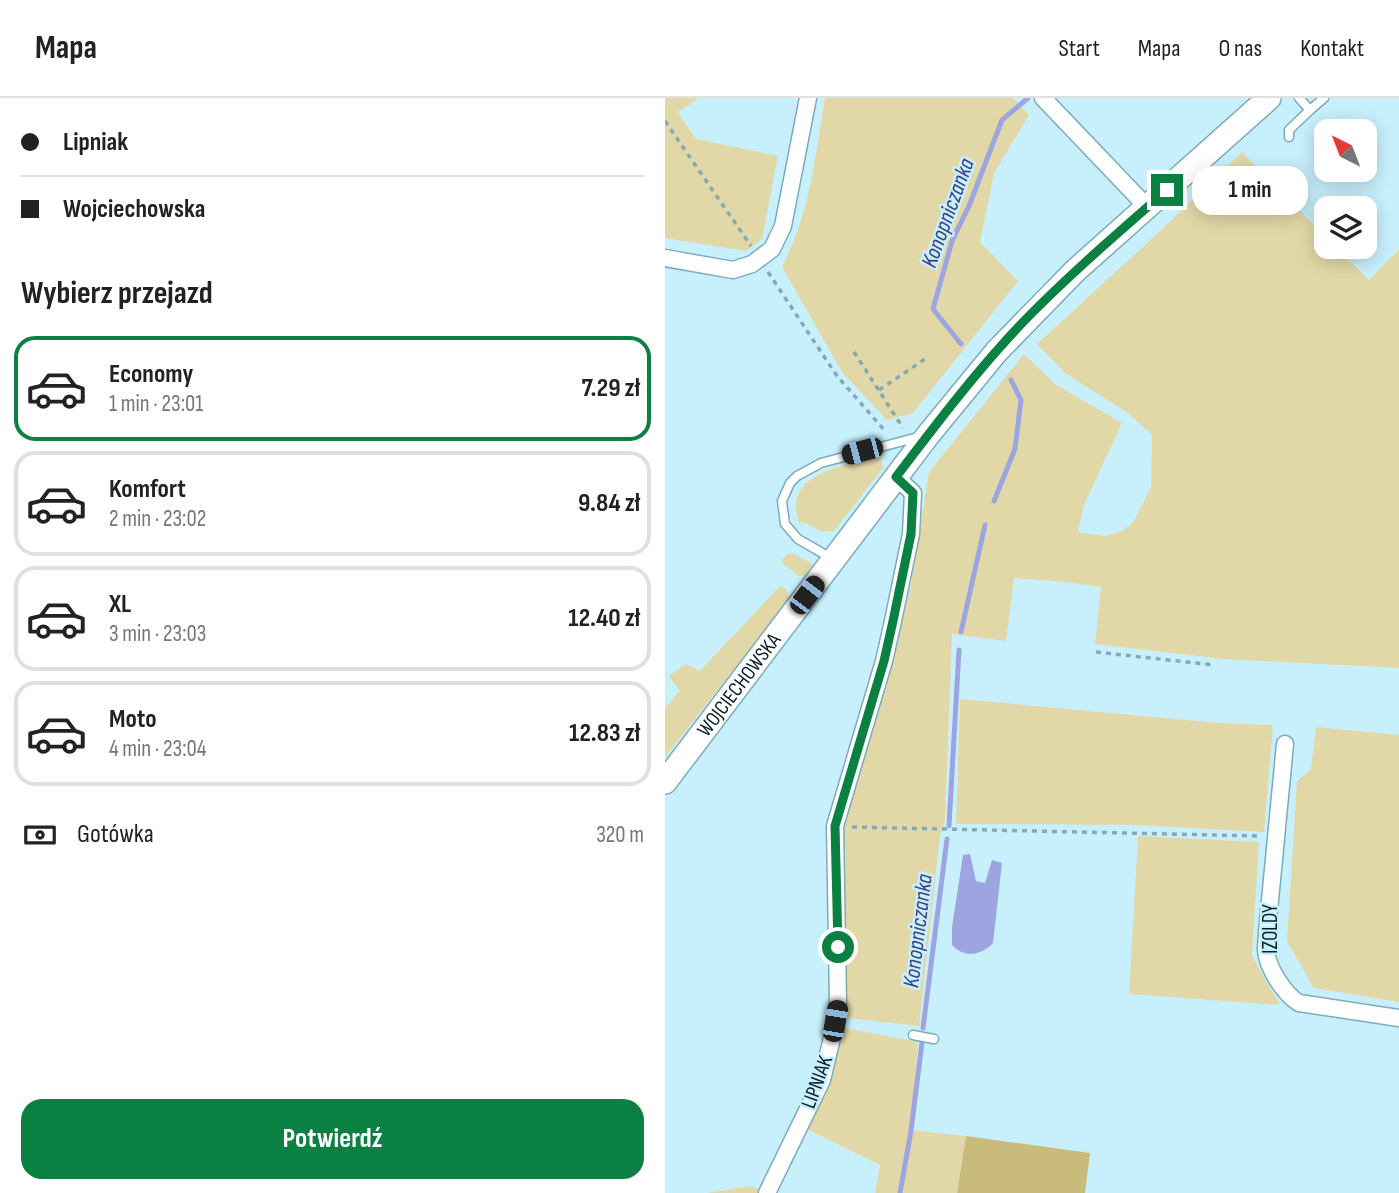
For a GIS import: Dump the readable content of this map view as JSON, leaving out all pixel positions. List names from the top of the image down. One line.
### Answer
{"streets":{"street":["WOJCIECHOWSKA","IZOLDY","LIPNIAK"]},"crossings":[["WOJCIECHOWSKA","LIPNIAK"]],"water":["Konopniczanka"],"north":"top left","page":{"header":"Mapa","nav":["Start","Mapa","O nas","Kontakt"],"banner":["Lipniak","Wojciechowska"],"bubble":"1 min","heading":"Wybierz przejazd","list":[{"name":"Economy","note":"1 min · 23:01","value":"7.29 zł"},{"name":"Komfort","note":"2 min · 23:02","value":"9.84 zł"},{"name":"XL","note":"3 min · 23:03","value":"12.40 zł"},{"name":"Moto","note":"4 min · 23:04","value":"12.83 zł"}],"pay":["Gotówka","320 m"],"buttons":"Potwierdź"}}
